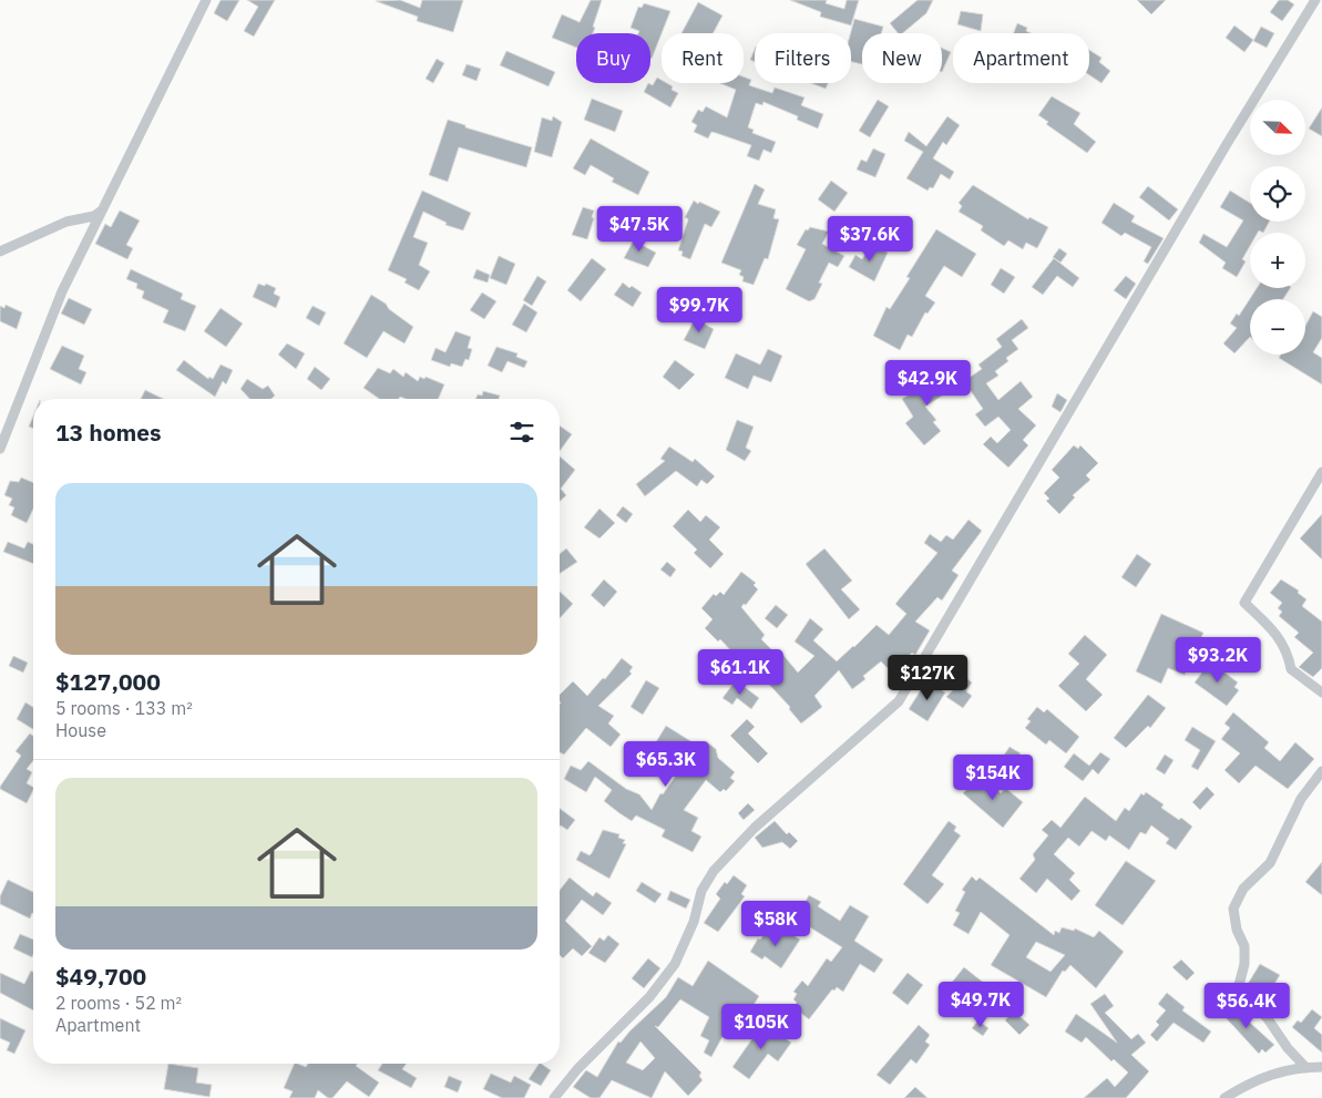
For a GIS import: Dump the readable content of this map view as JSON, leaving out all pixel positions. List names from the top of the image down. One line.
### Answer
{"north":"bottom right","page":{"chip":["Buy","Rent","Filters","New","Apartment"],"map_buttons":["+","−"],"price":["$47.5K","$37.6K","$99.7K","$42.9K","$93.2K","$61.1K","$127K","$65.3K","$154K","$58K","$49.7K","$56.4K","$105K"],"heading":"13 homes","list":[{"name":"$127,000","note":"5 rooms · 133 m² · House"},{"name":"$49,700","note":"2 rooms · 52 m² · Apartment"}]}}
